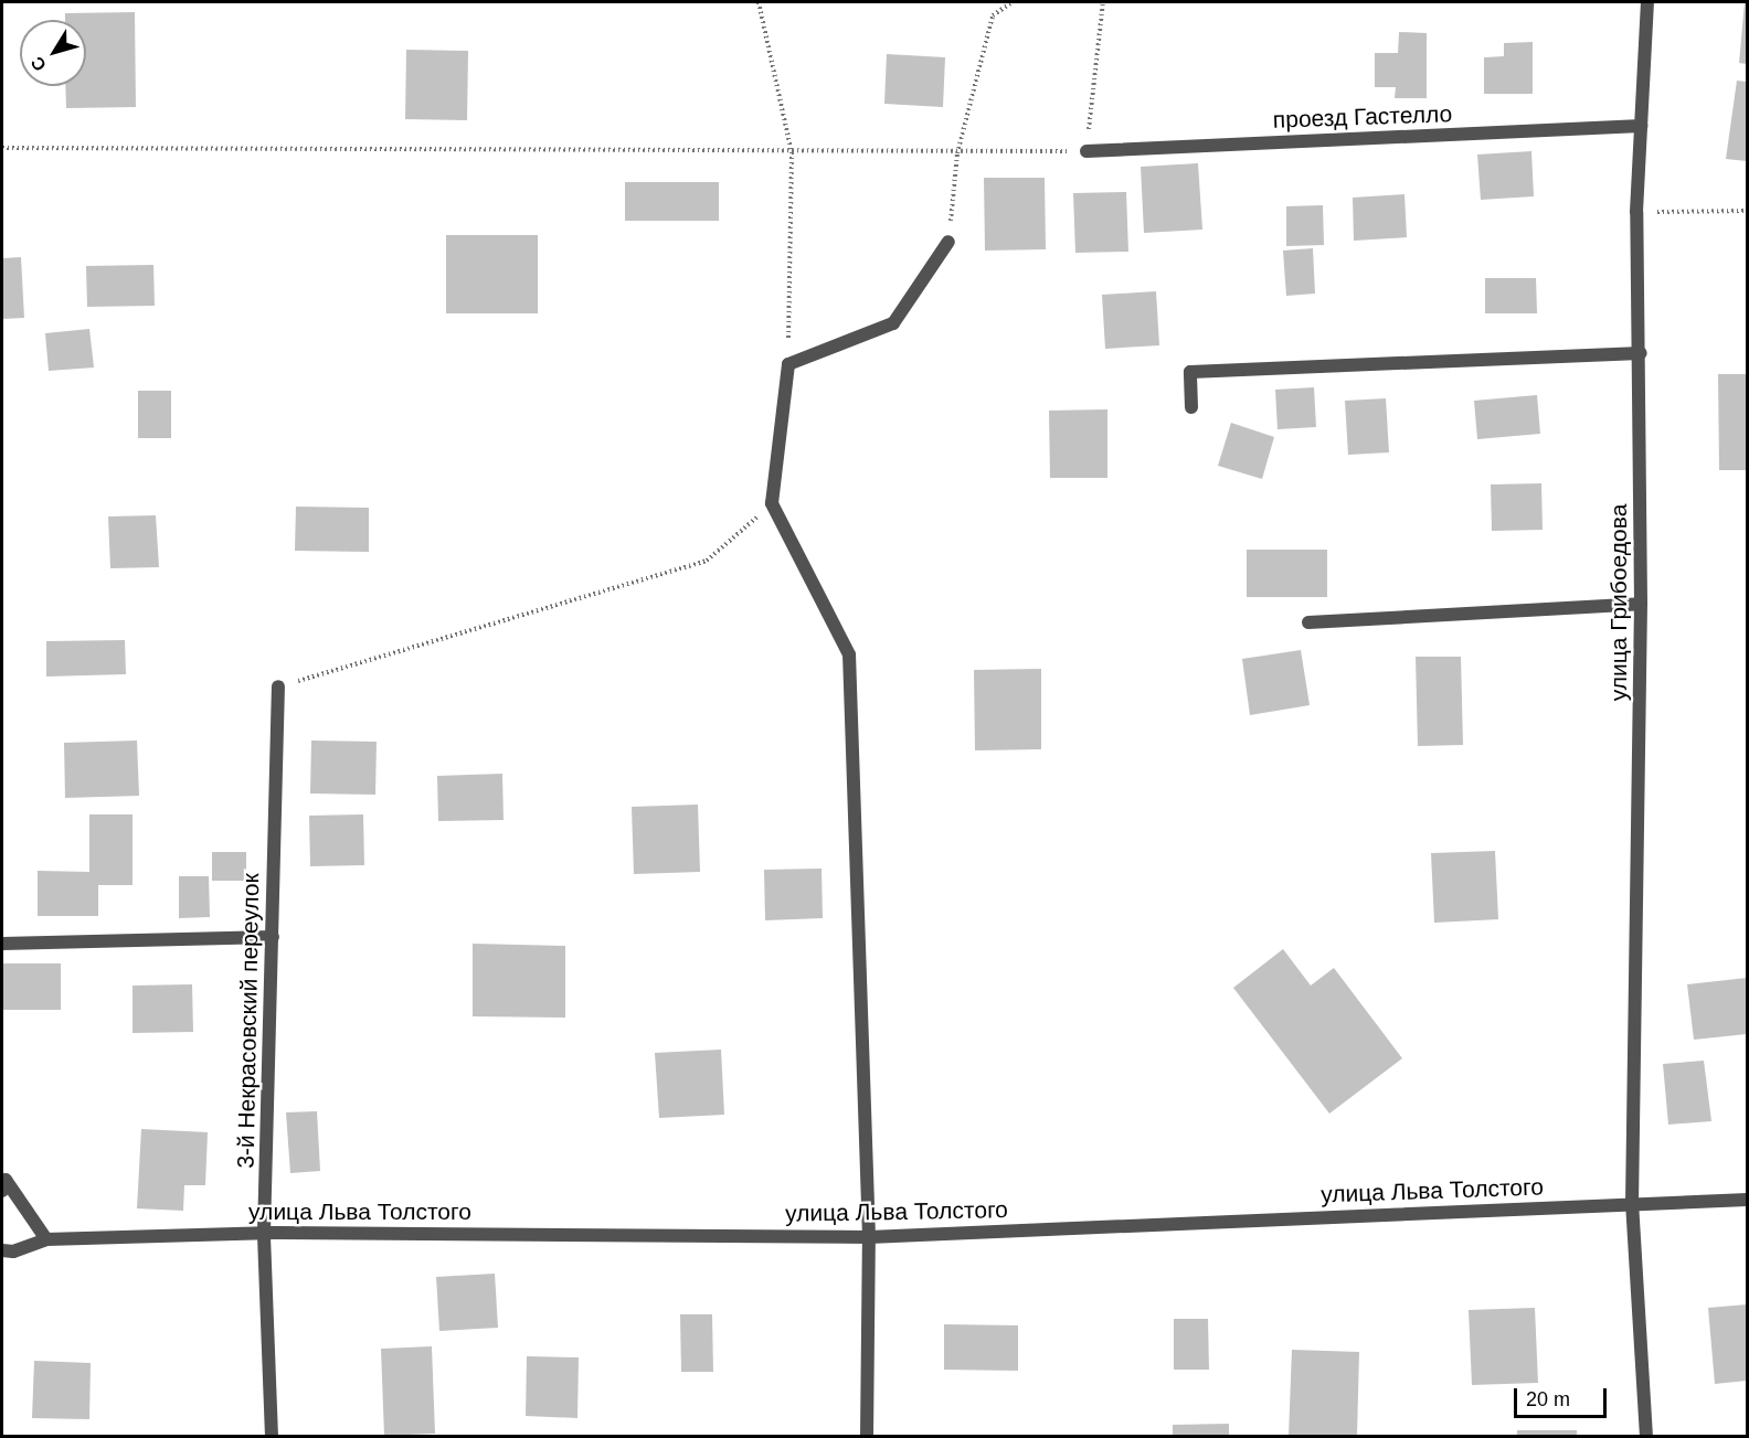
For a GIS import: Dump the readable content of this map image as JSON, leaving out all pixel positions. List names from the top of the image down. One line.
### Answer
{"streets":{"street":["проезд Гастелло","улица Грибоедова","3-й Некрасовский переулок","улица Льва Толстого"]},"crossings":[["проезд Гастелло","улица Грибоедова"],["улица Грибоедова","улица Льва Толстого"],["3-й Некрасовский переулок","улица Льва Толстого"]],"scale_bar":"20 m","north":"bottom left"}
